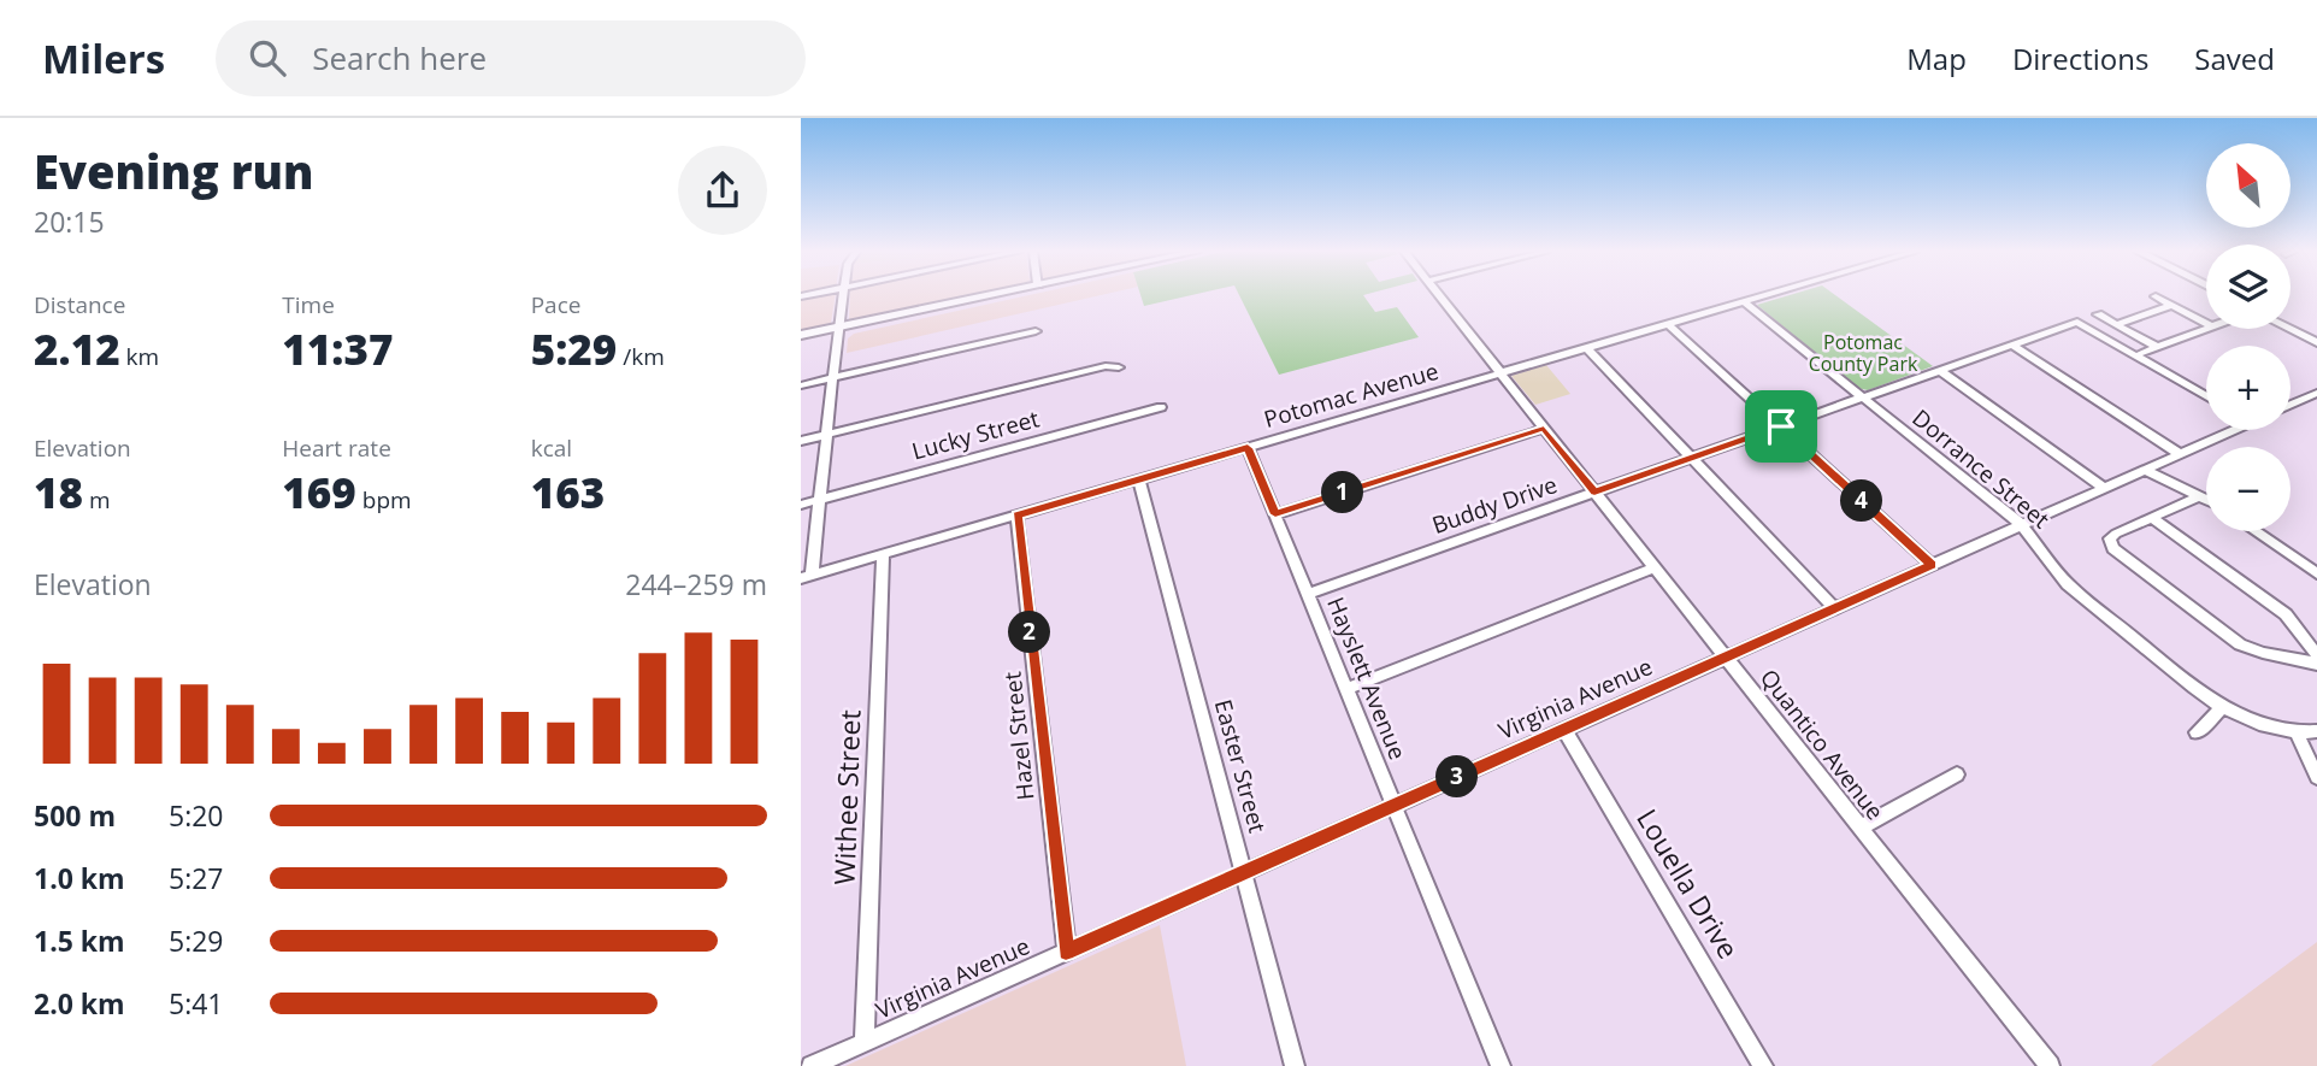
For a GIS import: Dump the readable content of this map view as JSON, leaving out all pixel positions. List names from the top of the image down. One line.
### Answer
{"streets":{"street":["Potomac Avenue","Lucky Street","Dorrance Street","Buddy Drive","Hayslett Avenue","Virginia Avenue","Hazel Street","Quantico Avenue","Easter Street","Withee Street","Louella Drive"]},"crossings":[["Potomac Avenue","Dorrance Street"],["Potomac Avenue","Hayslett Avenue"],["Potomac Avenue","Hazel Street"],["Potomac Avenue","Quantico Avenue"],["Potomac Avenue","Easter Street"],["Potomac Avenue","Withee Street"],["Dorrance Street","Buddy Drive"],["Dorrance Street","Virginia Avenue"],["Buddy Drive","Hayslett Avenue"],["Buddy Drive","Quantico Avenue"],["Hayslett Avenue","Virginia Avenue"],["Virginia Avenue","Hazel Street"],["Virginia Avenue","Quantico Avenue"],["Virginia Avenue","Easter Street"],["Virginia Avenue","Withee Street"],["Virginia Avenue","Louella Drive"]],"parks":["Potomac County Park"],"north":"top left","page":{"header":"Milers","search":"Search here","nav":["Map","Directions","Saved"],"heading":["Evening run","20:15"],"map_buttons":["+","−"],"stats":[["Distance","2.12 km"],["Time","11:37"],["Pace","5:29 /km"],["Elevation","18 m"],["Heart rate","169 bpm"],["kcal","163"]],"pins":["1","4","2","3"],"chart":["Elevation","244–259 m"],"list":[{"name":"500 m","note":"5:20"},{"name":"1.0 km","note":"5:27"},{"name":"1.5 km","note":"5:29"},{"name":"2.0 km","note":"5:41"}]}}
